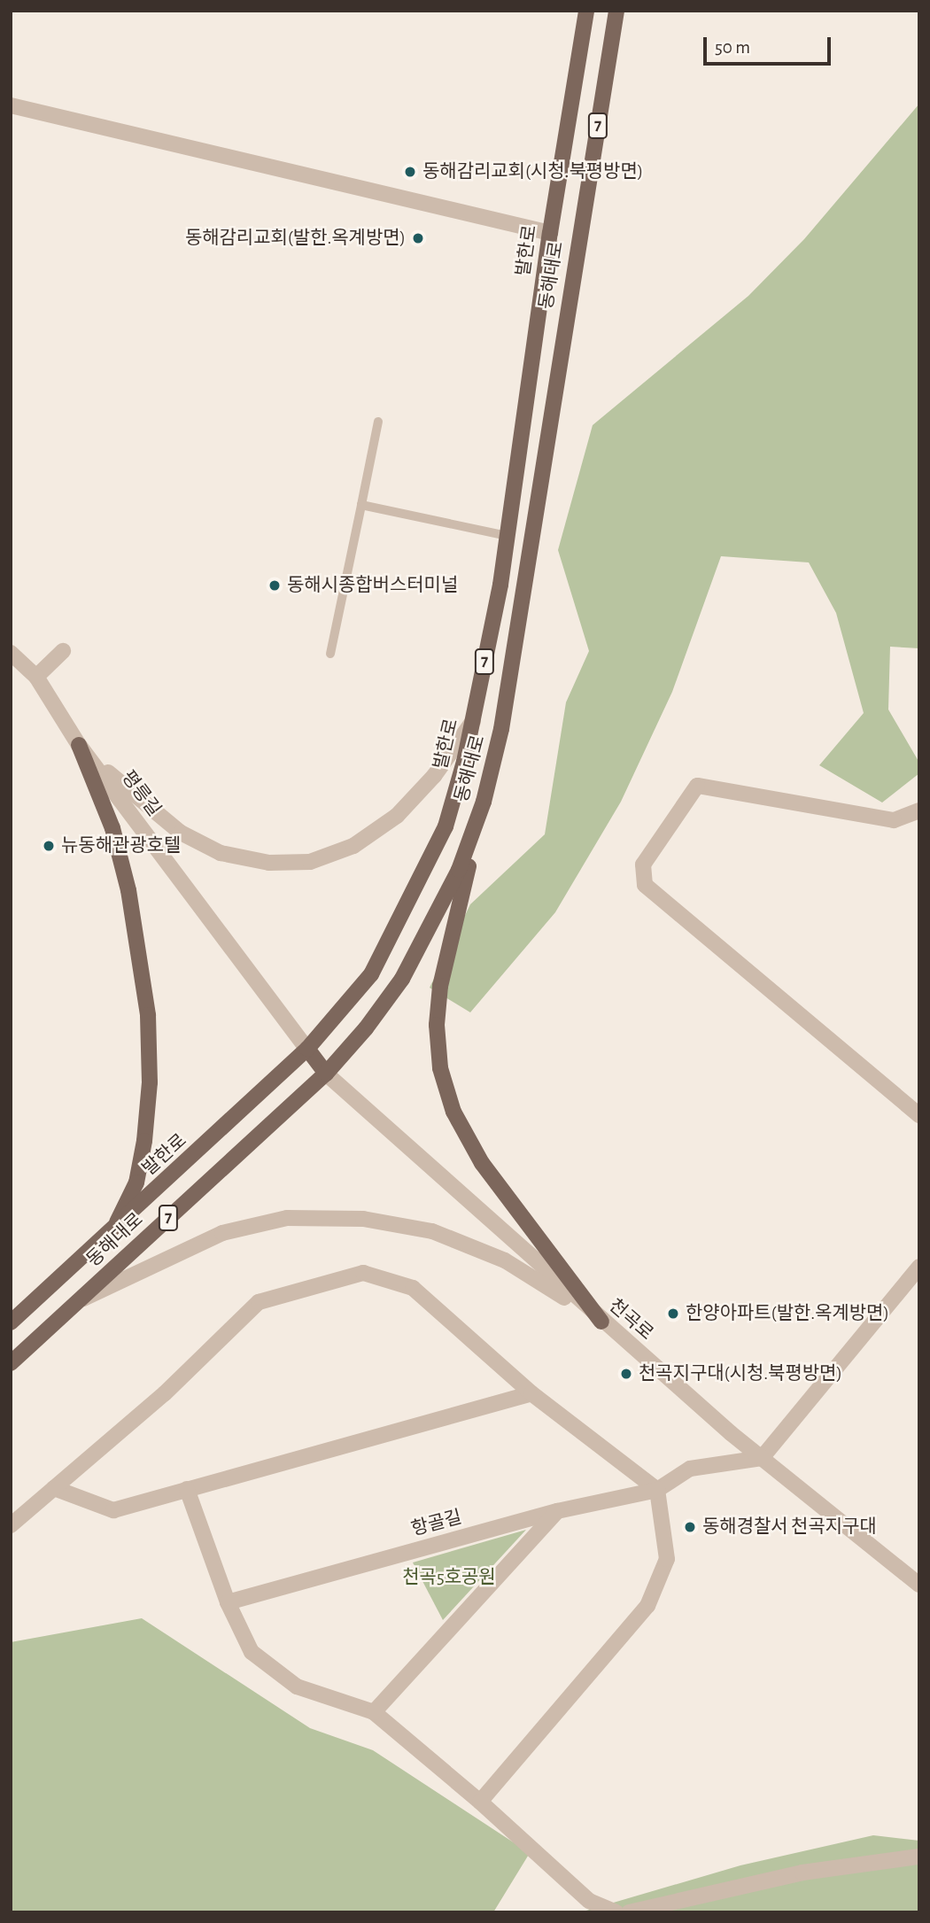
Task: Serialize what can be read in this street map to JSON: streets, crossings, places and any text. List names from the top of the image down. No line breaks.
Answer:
{"streets":{"main road":["7","발한로","동해대로"],"street":["평릉길","천곡로","항골길"]},"crossings":[["발한로","평릉길"],["동해대로","천곡로"]],"parks":["천곡5호공원"],"places":["동해감리교회(시청.북평방면)","동해감리교회(발한.옥계방면)","동해시종합버스터미널","뉴동해관광호텔","한양아파트(발한.옥계방면)","천곡지구대(시청.북평방면)","동해경찰서 천곡지구대"],"scale_bar":"50 m"}
